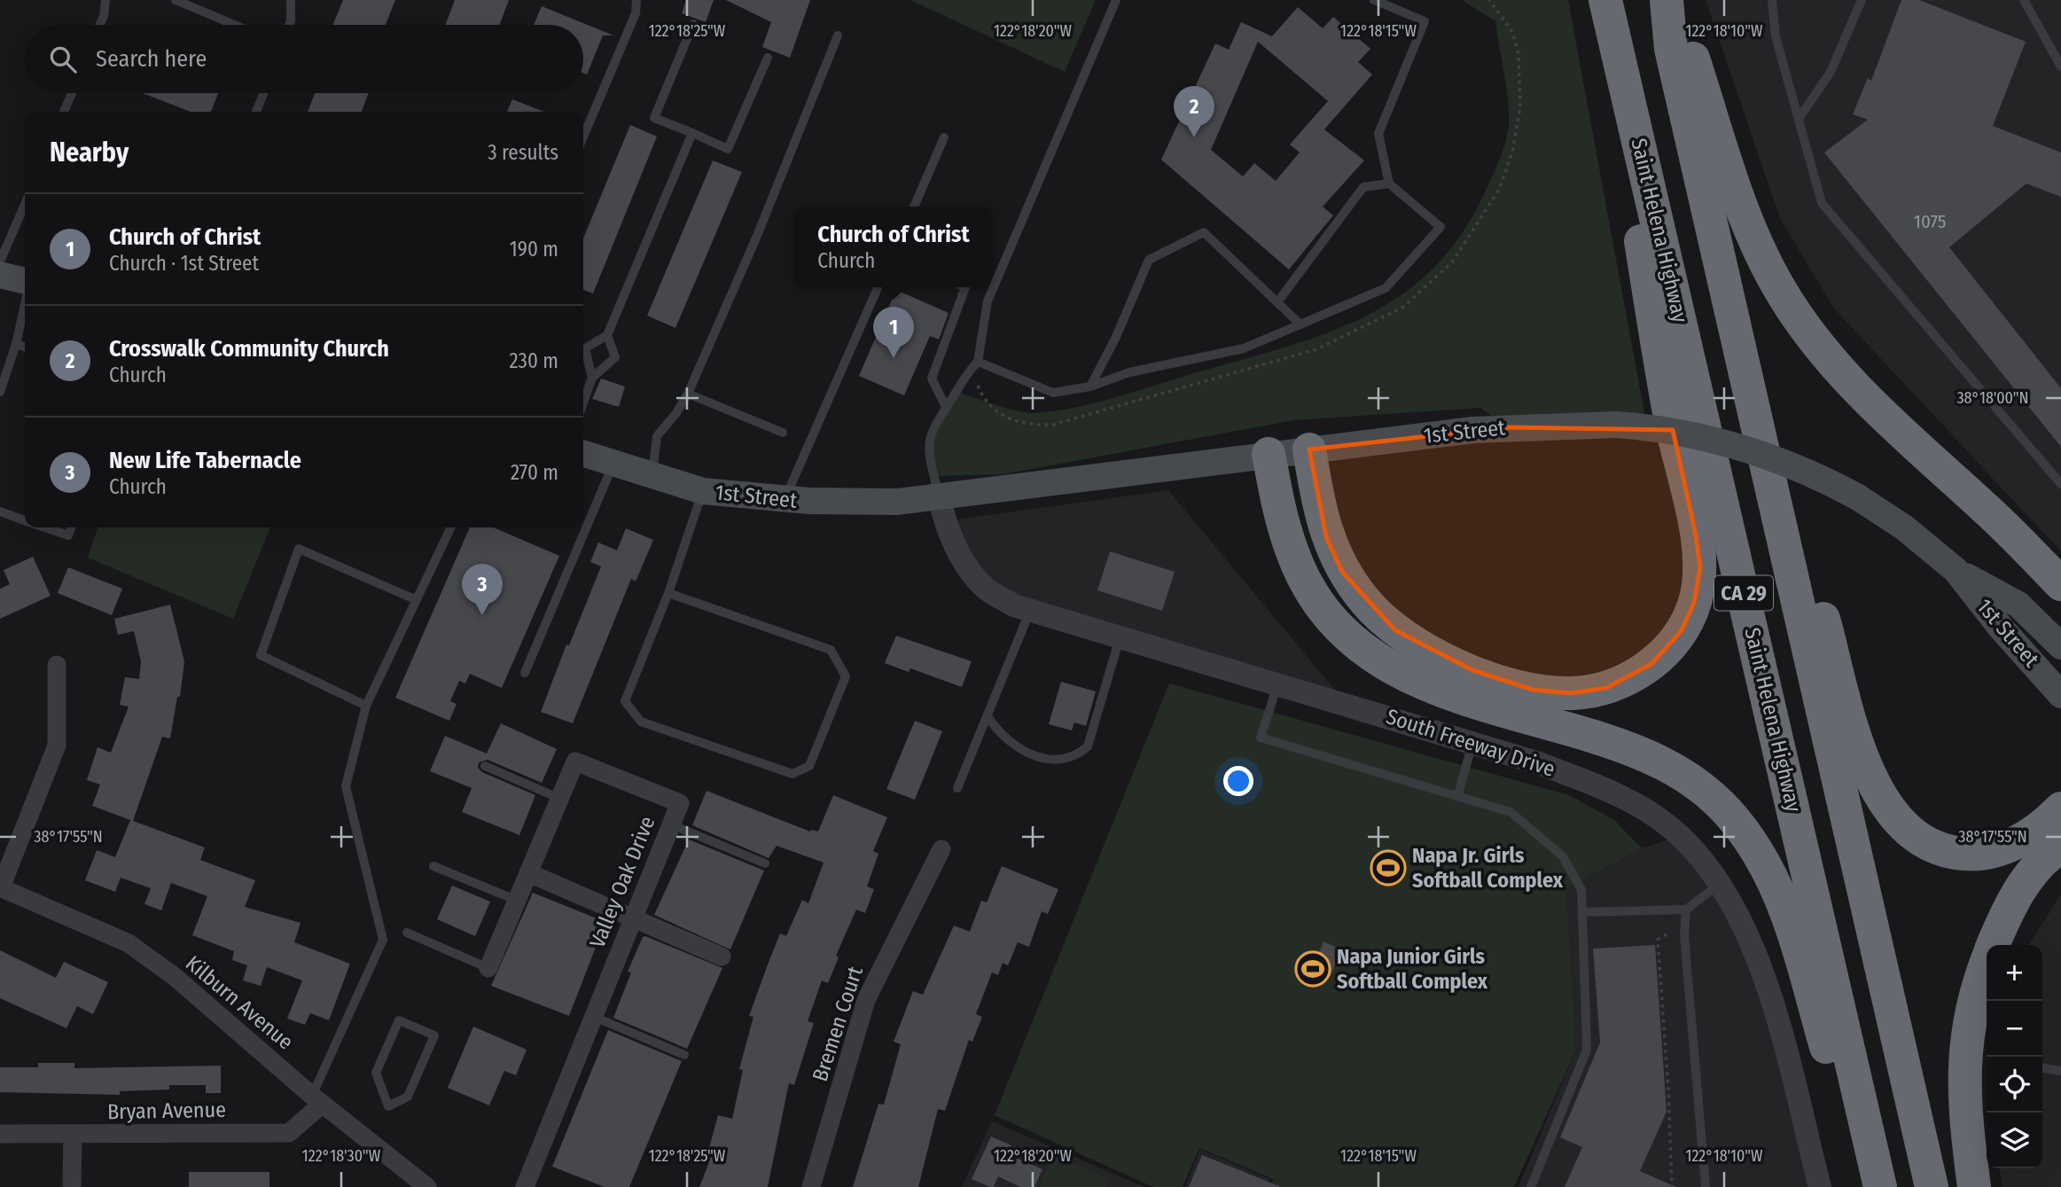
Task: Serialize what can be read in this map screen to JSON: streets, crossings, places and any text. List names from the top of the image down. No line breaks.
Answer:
{"streets":{"highway":["Saint Helena Highway","CA 29"],"main road":["1st Street"],"street":["South Freeway Drive","Valley Oak Drive","Kilburn Avenue","Bremen Court","Bryan Avenue"]},"crossings":[["1st Street","South Freeway Drive"],["Kilburn Avenue","Bryan Avenue"]],"places":{"sports":["Napa Jr. Girls Softball Complex","Napa Junior Girls Softball Complex"]},"house_numbers":["1075"],"page":{"search":"Search here","pins":["2","1","3"],"heading":["Nearby","3 results"],"list":[{"mark":"1","name":"Church of Christ","note":"Church · 1st Street","value":"190 m"},{"mark":"2","name":"Crosswalk Community Church","note":"Church","value":"230 m"},{"mark":"3","name":"New Life Tabernacle","note":"Church","value":"270 m"}],"popup":["Church of Christ","Church"],"map_buttons":["+","−"]},"coordinates":["122°18'25\"W","122°18'20\"W","122°18'15\"W","122°18'10\"W","38°18'00\"N","38°17'55\"N","122°18'30\"W"]}
